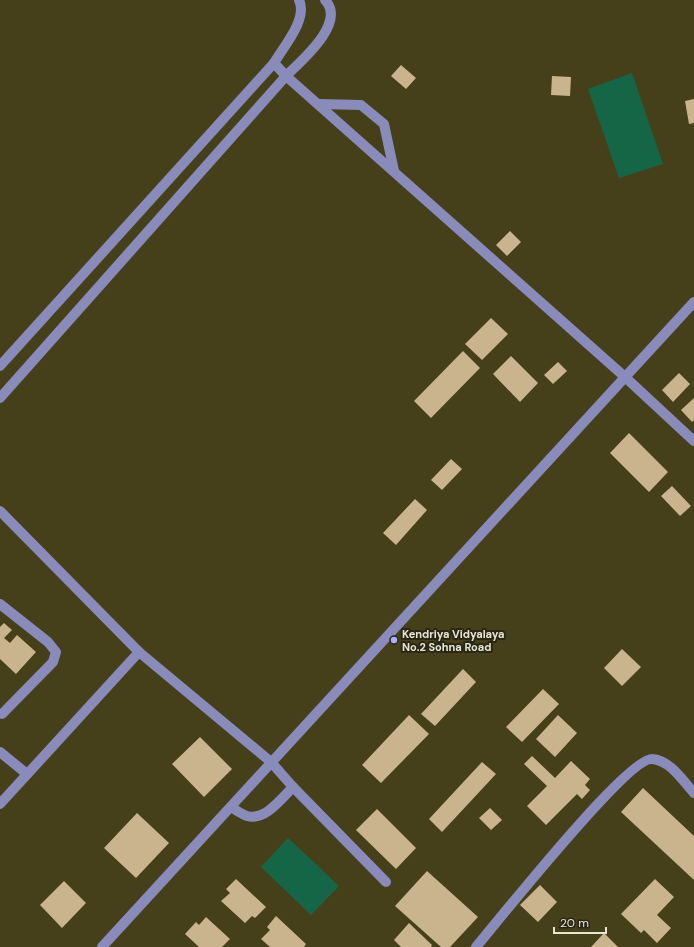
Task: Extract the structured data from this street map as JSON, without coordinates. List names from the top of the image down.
{
  "places": ["Kendriya Vidyalaya No.2 Sohna Road"],
  "scale_bar": "20 m"
}
